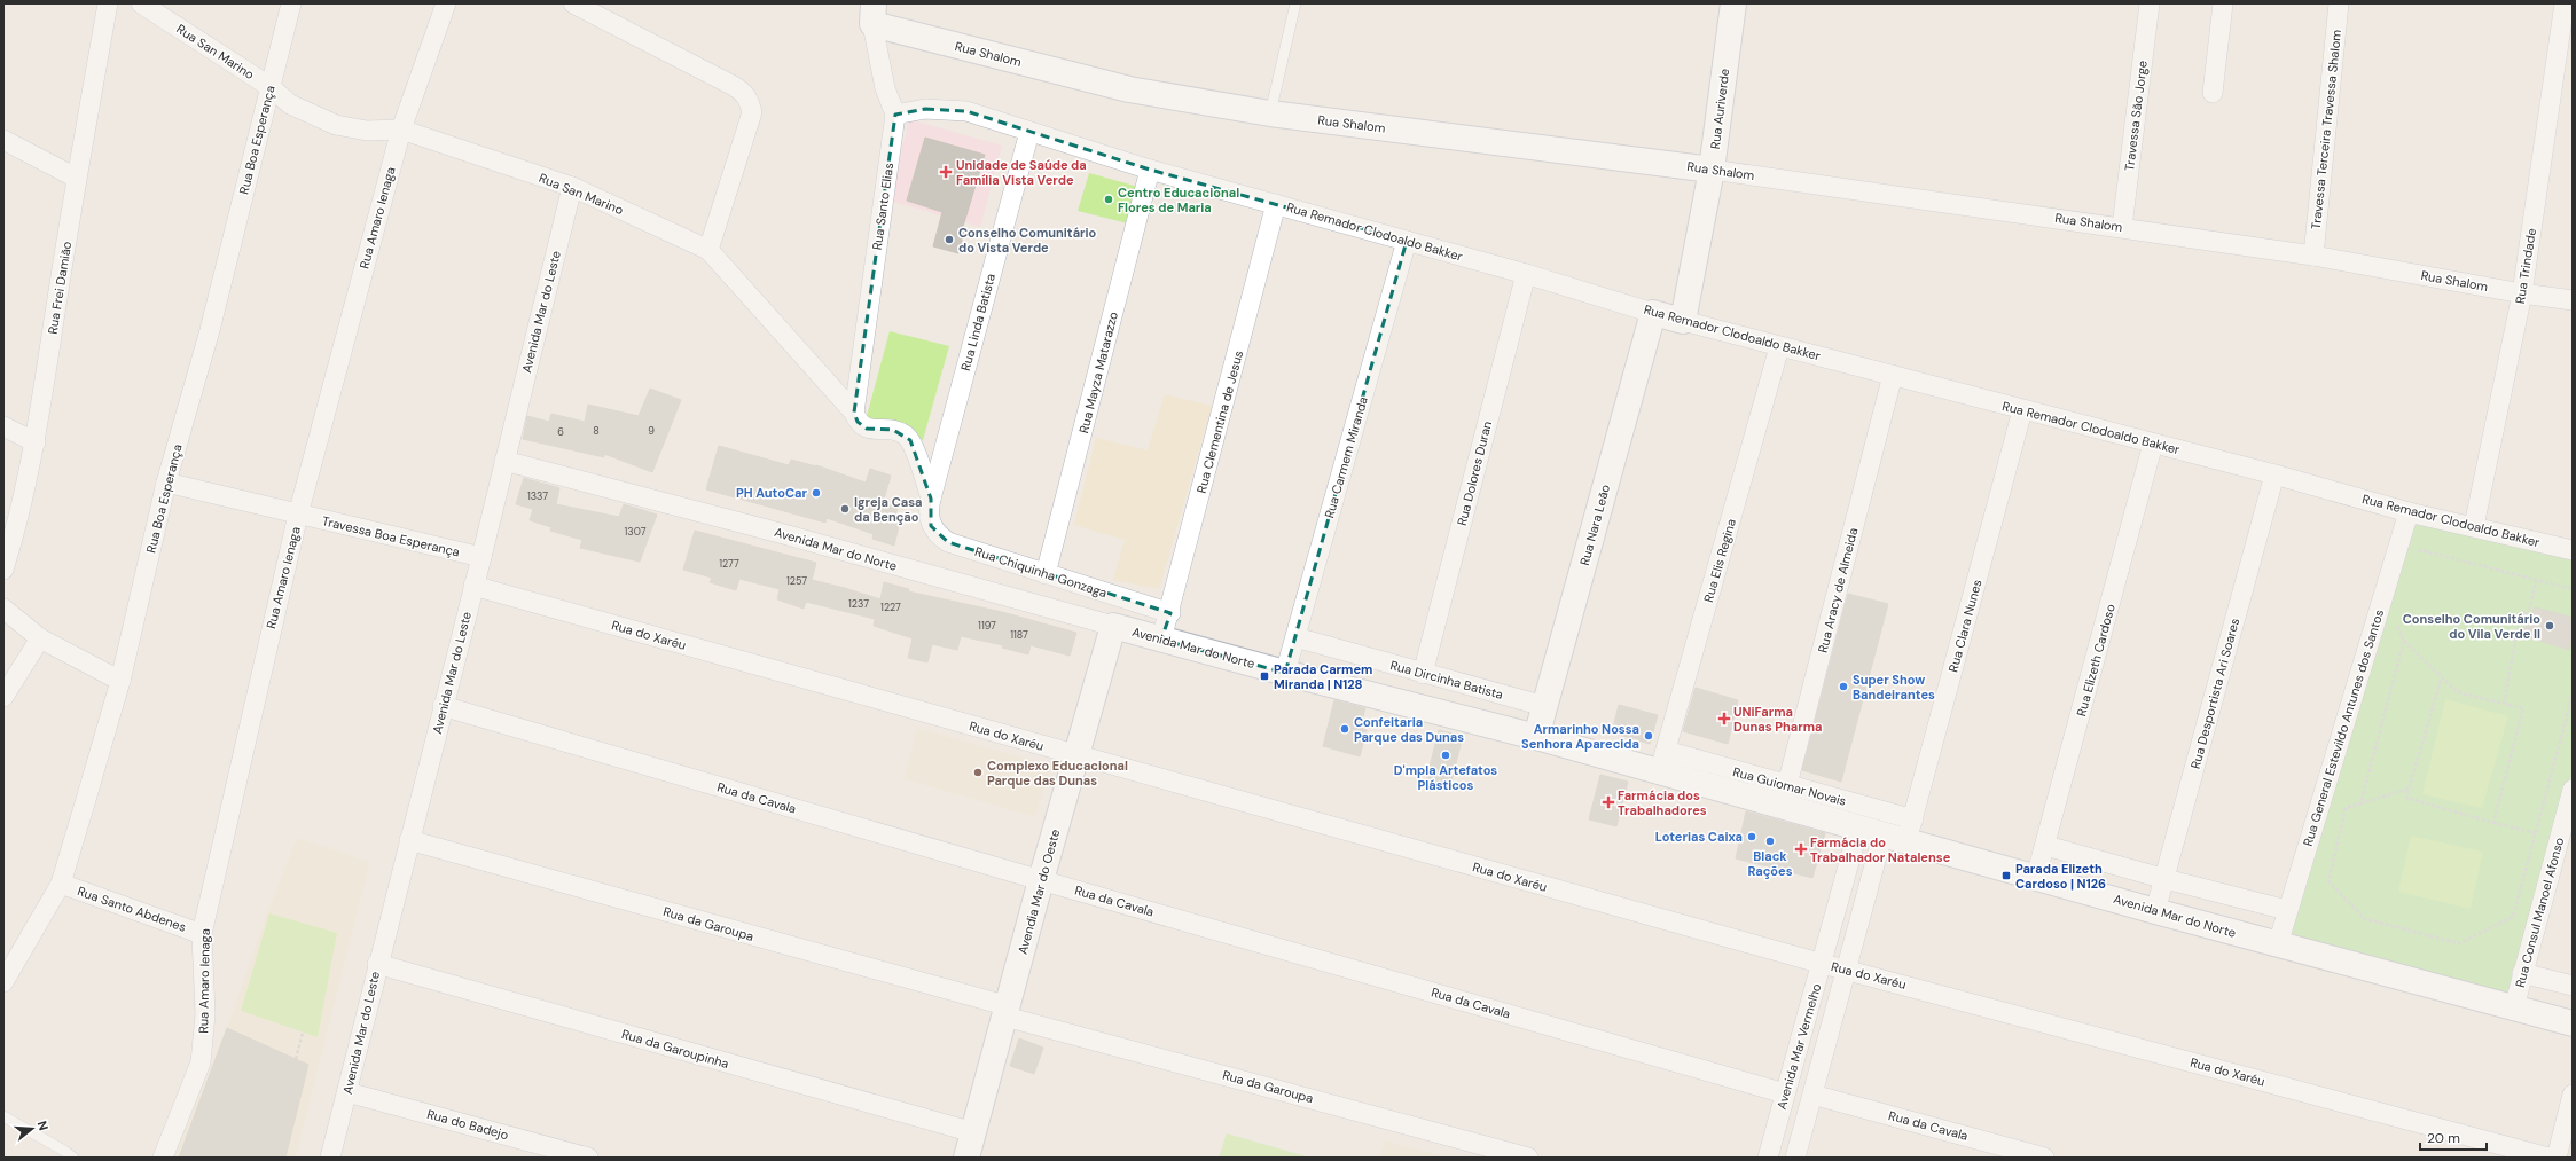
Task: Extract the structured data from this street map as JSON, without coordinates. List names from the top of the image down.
{
  "streets": {
    "street": [
      "Rua San Marino",
      "Rua Shalom",
      "Rua Auriverde",
      "Travessa São Jorge",
      "Travessa Terceira Travessa Shalom",
      "Rua Boa Esperança",
      "Rua Santo Elias",
      "Rua Amaro Ienaga",
      "Rua Remador Clodoaldo Bakker",
      "Rua Trindade",
      "Rua Frei Damião",
      "Avenida Mar do Leste",
      "Rua Linda Batista",
      "Rua Mayza Matarazzo",
      "Rua Clementina de Jesus",
      "Rua Carmem Miranda",
      "Rua Dolores Duran",
      "Rua Nara Leão",
      "Travessa Boa Esperança",
      "Avenida Mar do Norte",
      "Rua Elis Regina",
      "Rua Chiquinha Gonzaga",
      "Rua Aracy de Almeida",
      "Rua Clara Nunes",
      "Rua do Xaréu",
      "Rua Elizeth Cardoso",
      "Rua Dircinha Batista",
      "Rua Desportista Ari Soares",
      "Rua General Estevildo Antunes dos Santos",
      "Rua Guiomar Novais",
      "Rua da Cavala",
      "Avendia Mar do Oeste",
      "Rua Santo Abdenes",
      "Rua Consul Manoel Afonso",
      "Rua da Garoupa",
      "Avenida Mar Vermelho",
      "Rua da Garoupinha",
      "Rua do Badejo"
    ]
  },
  "crossings": [
    ["Rua San Marino", "Rua Boa Esperança"],
    ["Rua San Marino", "Rua Santo Elias"],
    ["Rua San Marino", "Rua Amaro Ienaga"],
    ["Rua San Marino", "Avenida Mar do Leste"],
    ["Rua San Marino", "Rua Linda Batista"],
    ["Rua San Marino", "Rua Chiquinha Gonzaga"],
    ["Rua Shalom", "Rua Auriverde"],
    ["Rua Shalom", "Travessa São Jorge"],
    ["Rua Shalom", "Travessa Terceira Travessa Shalom"],
    ["Rua Shalom", "Rua Santo Elias"],
    ["Rua Shalom", "Rua Trindade"],
    ["Rua Auriverde", "Rua Remador Clodoaldo Bakker"],
    ["Rua Boa Esperança", "Travessa Boa Esperança"],
    ["Rua Boa Esperança", "Rua Santo Abdenes"],
    ["Rua Santo Elias", "Rua Remador Clodoaldo Bakker"],
    ["Rua Amaro Ienaga", "Travessa Boa Esperança"],
    ["Rua Amaro Ienaga", "Rua Santo Abdenes"],
    ["Rua Remador Clodoaldo Bakker", "Rua Trindade"],
    ["Rua Remador Clodoaldo Bakker", "Rua Linda Batista"],
    ["Rua Remador Clodoaldo Bakker", "Rua Mayza Matarazzo"],
    ["Rua Remador Clodoaldo Bakker", "Rua Clementina de Jesus"],
    ["Rua Remador Clodoaldo Bakker", "Rua Carmem Miranda"],
    ["Rua Remador Clodoaldo Bakker", "Rua Dolores Duran"],
    ["Rua Remador Clodoaldo Bakker", "Rua Nara Leão"],
    ["Rua Remador Clodoaldo Bakker", "Rua Elis Regina"],
    ["Rua Remador Clodoaldo Bakker", "Rua Aracy de Almeida"],
    ["Rua Remador Clodoaldo Bakker", "Rua Clara Nunes"],
    ["Rua Remador Clodoaldo Bakker", "Rua Elizeth Cardoso"],
    ["Rua Remador Clodoaldo Bakker", "Rua Desportista Ari Soares"],
    ["Rua Remador Clodoaldo Bakker", "Rua General Estevildo Antunes dos Santos"],
    ["Avenida Mar do Leste", "Travessa Boa Esperança"],
    ["Avenida Mar do Leste", "Avenida Mar do Norte"],
    ["Avenida Mar do Leste", "Rua do Xaréu"],
    ["Avenida Mar do Leste", "Rua da Cavala"],
    ["Avenida Mar do Leste", "Rua da Garoupa"],
    ["Avenida Mar do Leste", "Rua da Garoupinha"],
    ["Avenida Mar do Leste", "Rua do Badejo"],
    ["Rua Linda Batista", "Rua Chiquinha Gonzaga"],
    ["Rua Mayza Matarazzo", "Rua Chiquinha Gonzaga"],
    ["Rua Clementina de Jesus", "Avenida Mar do Norte"],
    ["Rua Clementina de Jesus", "Rua Chiquinha Gonzaga"],
    ["Rua Carmem Miranda", "Avenida Mar do Norte"],
    ["Rua Carmem Miranda", "Rua Dircinha Batista"],
    ["Rua Dolores Duran", "Rua Dircinha Batista"],
    ["Rua Nara Leão", "Avenida Mar do Norte"],
    ["Rua Nara Leão", "Rua Dircinha Batista"],
    ["Avenida Mar do Norte", "Rua Elis Regina"],
    ["Avenida Mar do Norte", "Rua Aracy de Almeida"],
    ["Avenida Mar do Norte", "Rua Clara Nunes"],
    ["Avenida Mar do Norte", "Rua Elizeth Cardoso"],
    ["Avenida Mar do Norte", "Rua Desportista Ari Soares"],
    ["Avenida Mar do Norte", "Rua General Estevildo Antunes dos Santos"],
    ["Avenida Mar do Norte", "Rua Guiomar Novais"],
    ["Avenida Mar do Norte", "Avendia Mar do Oeste"],
    ["Avenida Mar do Norte", "Rua Consul Manoel Afonso"],
    ["Avenida Mar do Norte", "Avenida Mar Vermelho"],
    ["Rua Aracy de Almeida", "Rua Guiomar Novais"],
    ["Rua Clara Nunes", "Rua Guiomar Novais"],
    ["Rua do Xaréu", "Avendia Mar do Oeste"],
    ["Rua do Xaréu", "Avenida Mar Vermelho"],
    ["Rua da Cavala", "Avendia Mar do Oeste"],
    ["Rua da Cavala", "Avenida Mar Vermelho"],
    ["Avendia Mar do Oeste", "Rua da Garoupa"],
    ["Avendia Mar do Oeste", "Rua da Garoupinha"]
  ],
  "places": {
    "health": [
      "Unidade de Saúde da Família Vista Verde",
      "UNiFarma Dunas Pharma",
      "Farmácia dos Trabalhadores",
      "Farmácia do Trabalhador Natalense"
    ],
    "other": [
      "Centro Educacional Flores de Maria",
      "Conselho Comunitário do Vista Verde",
      "PH AutoCar",
      "Igreja Casa da Benção",
      "Conselho Comunitário do Vila Verde II",
      "Super Show Bandeirantes",
      "Confeitaria Parque das Dunas",
      "Armarinho Nossa Senhora Aparecida",
      "D'mpla Artefatos Plásticos",
      "Complexo Educacional Parque das Dunas",
      "Loterias Caixa",
      "Black Rações"
    ],
    "transit": ["Parada Carmem Miranda | N128", "Parada Elizeth Cardoso | N126"]
  },
  "house_numbers": [
    "8",
    "9",
    "6",
    "1337",
    "1307",
    "1277",
    "1257",
    "1237",
    "1227",
    "1197",
    "1187"
  ],
  "scale_bar": "20 m",
  "north": "right"
}
